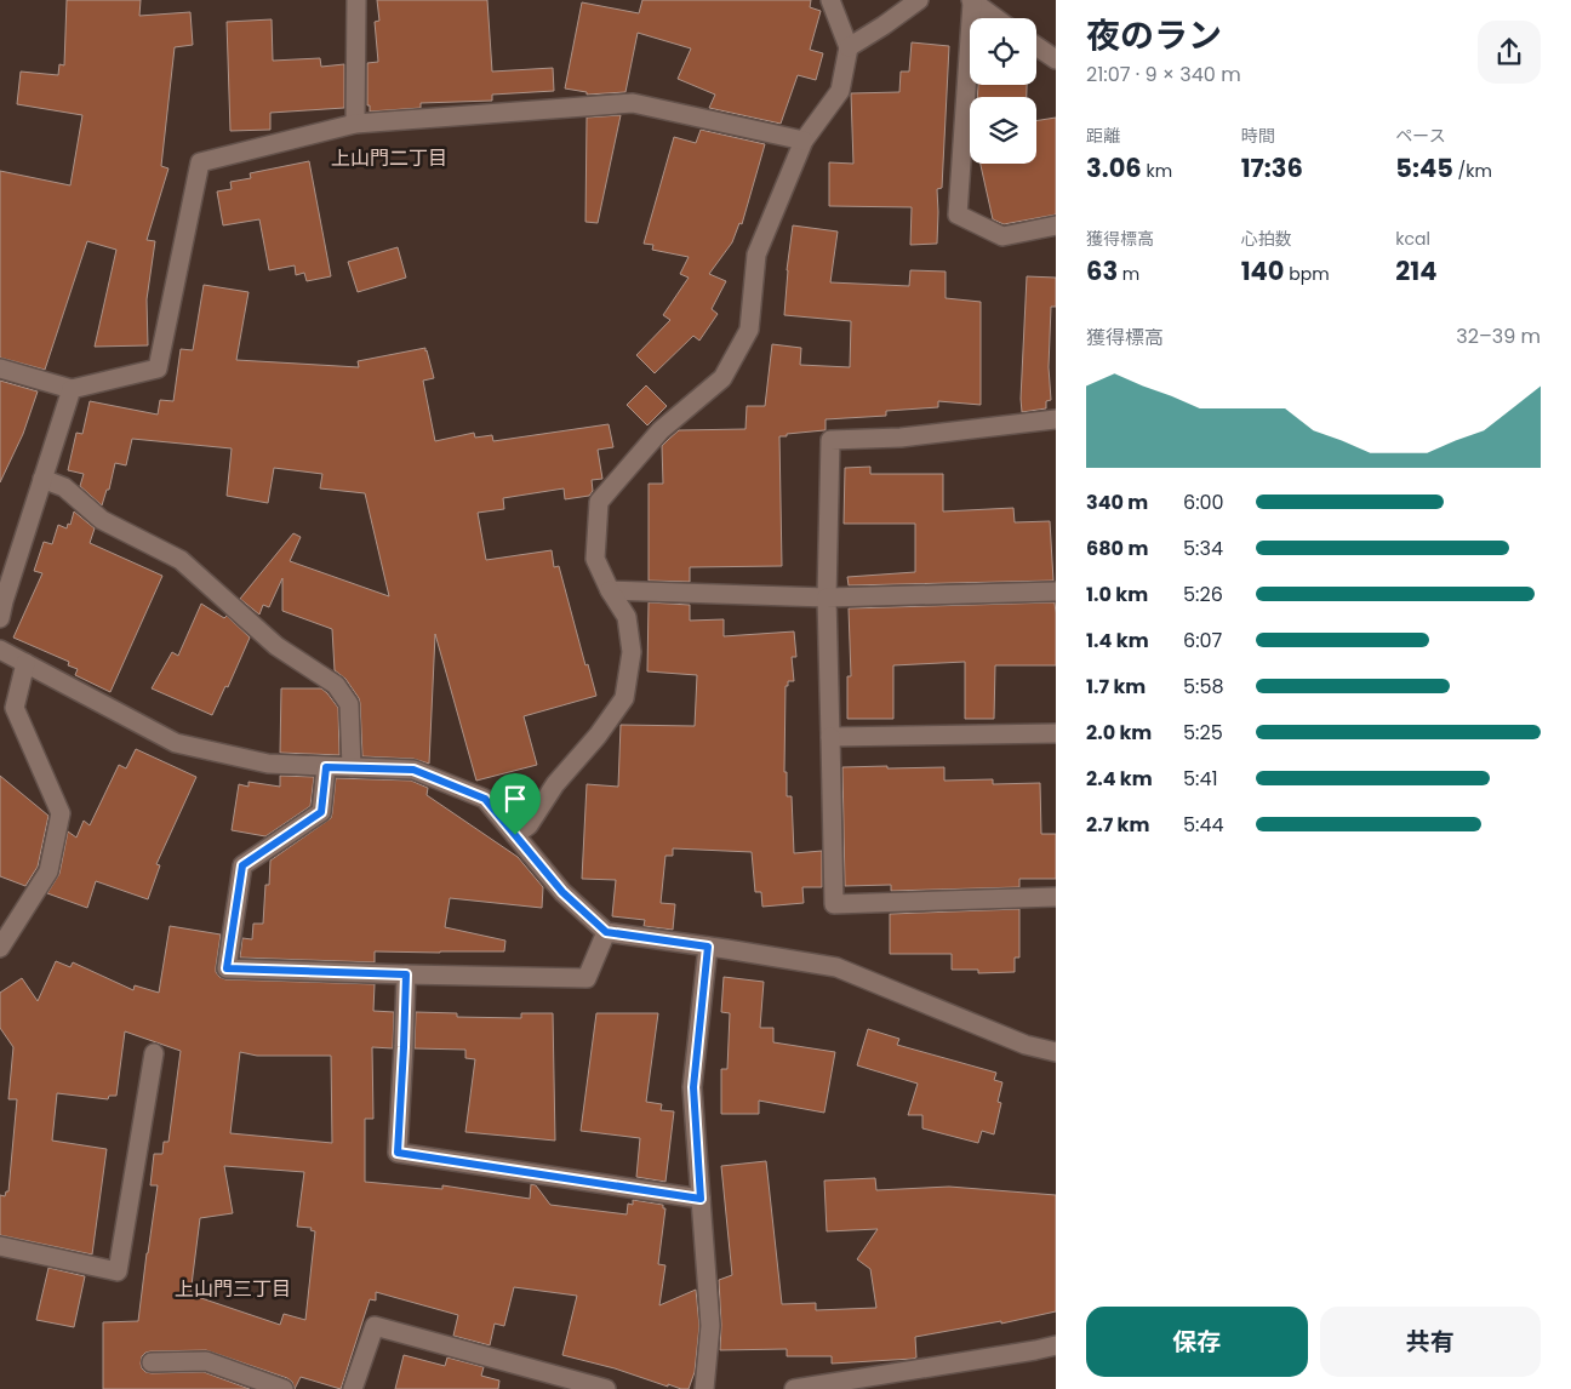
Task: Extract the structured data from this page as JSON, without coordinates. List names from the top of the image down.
{
  "districts": ["上山門二丁目", "上山門三丁目"],
  "page": {
    "heading": ["夜のラン", "21:07 · 9 × 340 m"],
    "stats": [
      ["距離", "3.06 km"],
      ["時間", "17:36"],
      ["ペース", "5:45 /km"],
      ["獲得標高", "63 m"],
      ["心拍数", "140 bpm"],
      ["kcal", "214"]
    ],
    "chart": ["獲得標高", "32–39 m"],
    "list": [
      {
        "name": "340 m",
        "note": "6:00"
      },
      {
        "name": "680 m",
        "note": "5:34"
      },
      {
        "name": "1.0 km",
        "note": "5:26"
      },
      {
        "name": "1.4 km",
        "note": "6:07"
      },
      {
        "name": "1.7 km",
        "note": "5:58"
      },
      {
        "name": "2.0 km",
        "note": "5:25"
      },
      {
        "name": "2.4 km",
        "note": "5:41"
      },
      {
        "name": "2.7 km",
        "note": "5:44"
      }
    ],
    "buttons": ["保存", "共有"]
  }
}
